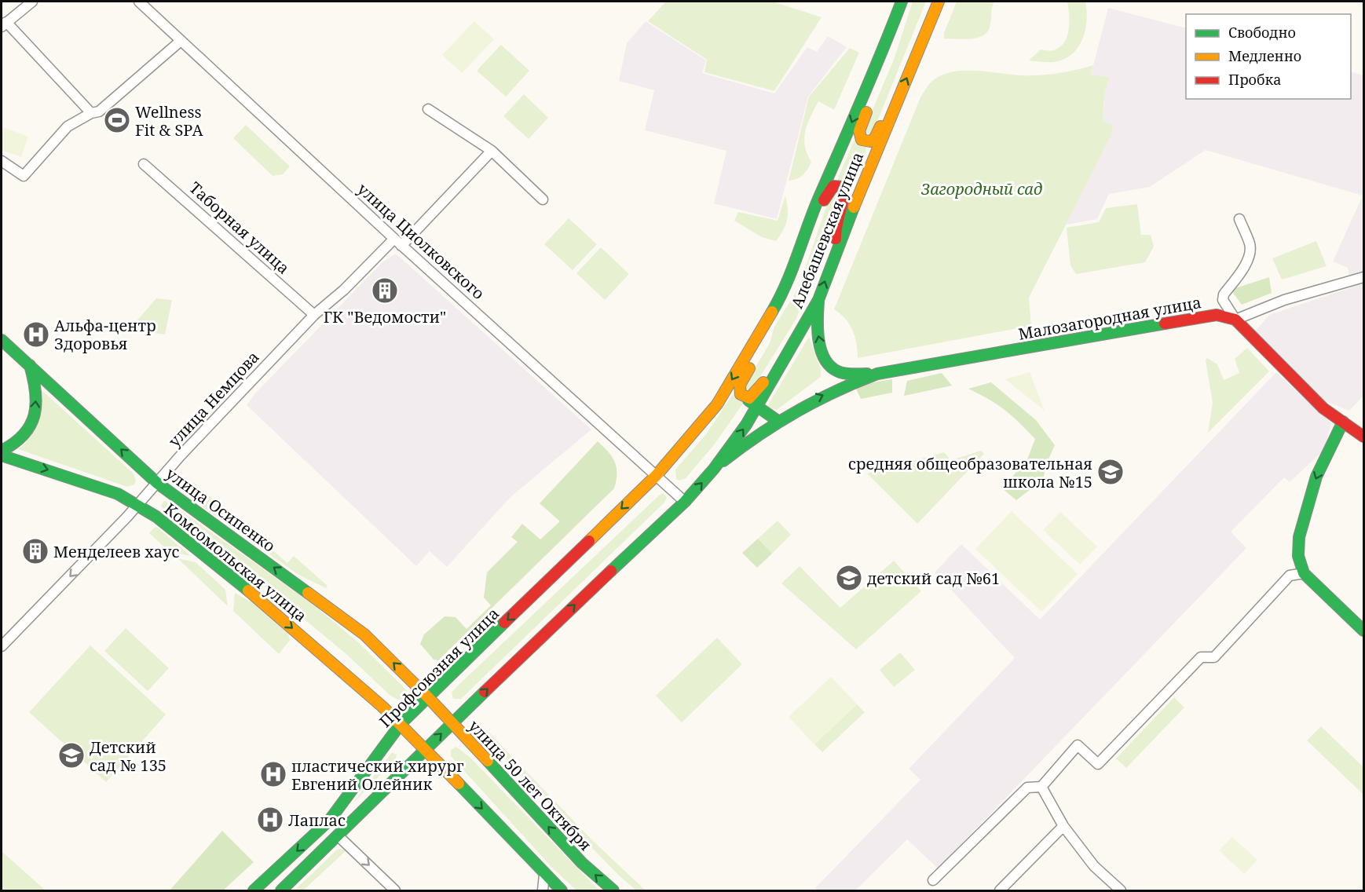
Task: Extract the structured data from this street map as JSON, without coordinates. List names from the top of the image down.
{
  "streets": {
    "main road": [
      "Алебашевская улица",
      "Малозагородная улица",
      "улица Осипенко",
      "Комсомольская улица",
      "Профсоюзная улица",
      "улица 50 лет Октября"
    ],
    "street": ["Таборная улица", "улица Циолковского", "улица Немцова"]
  },
  "crossings": [
    ["Таборная улица", "улица Немцова"],
    ["Алебашевская улица", "улица Циолковского"],
    ["Алебашевская улица", "Малозагородная улица"],
    ["Алебашевская улица", "Профсоюзная улица"],
    ["улица Циолковского", "улица Немцова"],
    ["улица Циолковского", "Профсоюзная улица"],
    ["улица Немцова", "улица Осипенко"],
    ["улица Немцова", "Комсомольская улица"],
    ["улица Осипенко", "Профсоюзная улица"],
    ["улица Осипенко", "улица 50 лет Октября"],
    ["Комсомольская улица", "Профсоюзная улица"],
    ["Профсоюзная улица", "улица 50 лет Октября"]
  ],
  "one_way": ["улица Осипенко", "Комсомольская улица"],
  "parks": ["Загородный сад"],
  "places": {
    "sports": ["Wellness Fit & SPA"],
    "building": ["ГК \"Ведомости\"", "Менделеев хаус"],
    "hospital": ["Альфа-центр Здоровья", "пластический хирург Евгений Олейник", "Лаплас"],
    "school or university": ["средняя общеобразовательная школа №15", "детский сад №61", "Детский сад № 135"]
  },
  "legend": ["Свободно", "Медленно", "Пробка"]
}
